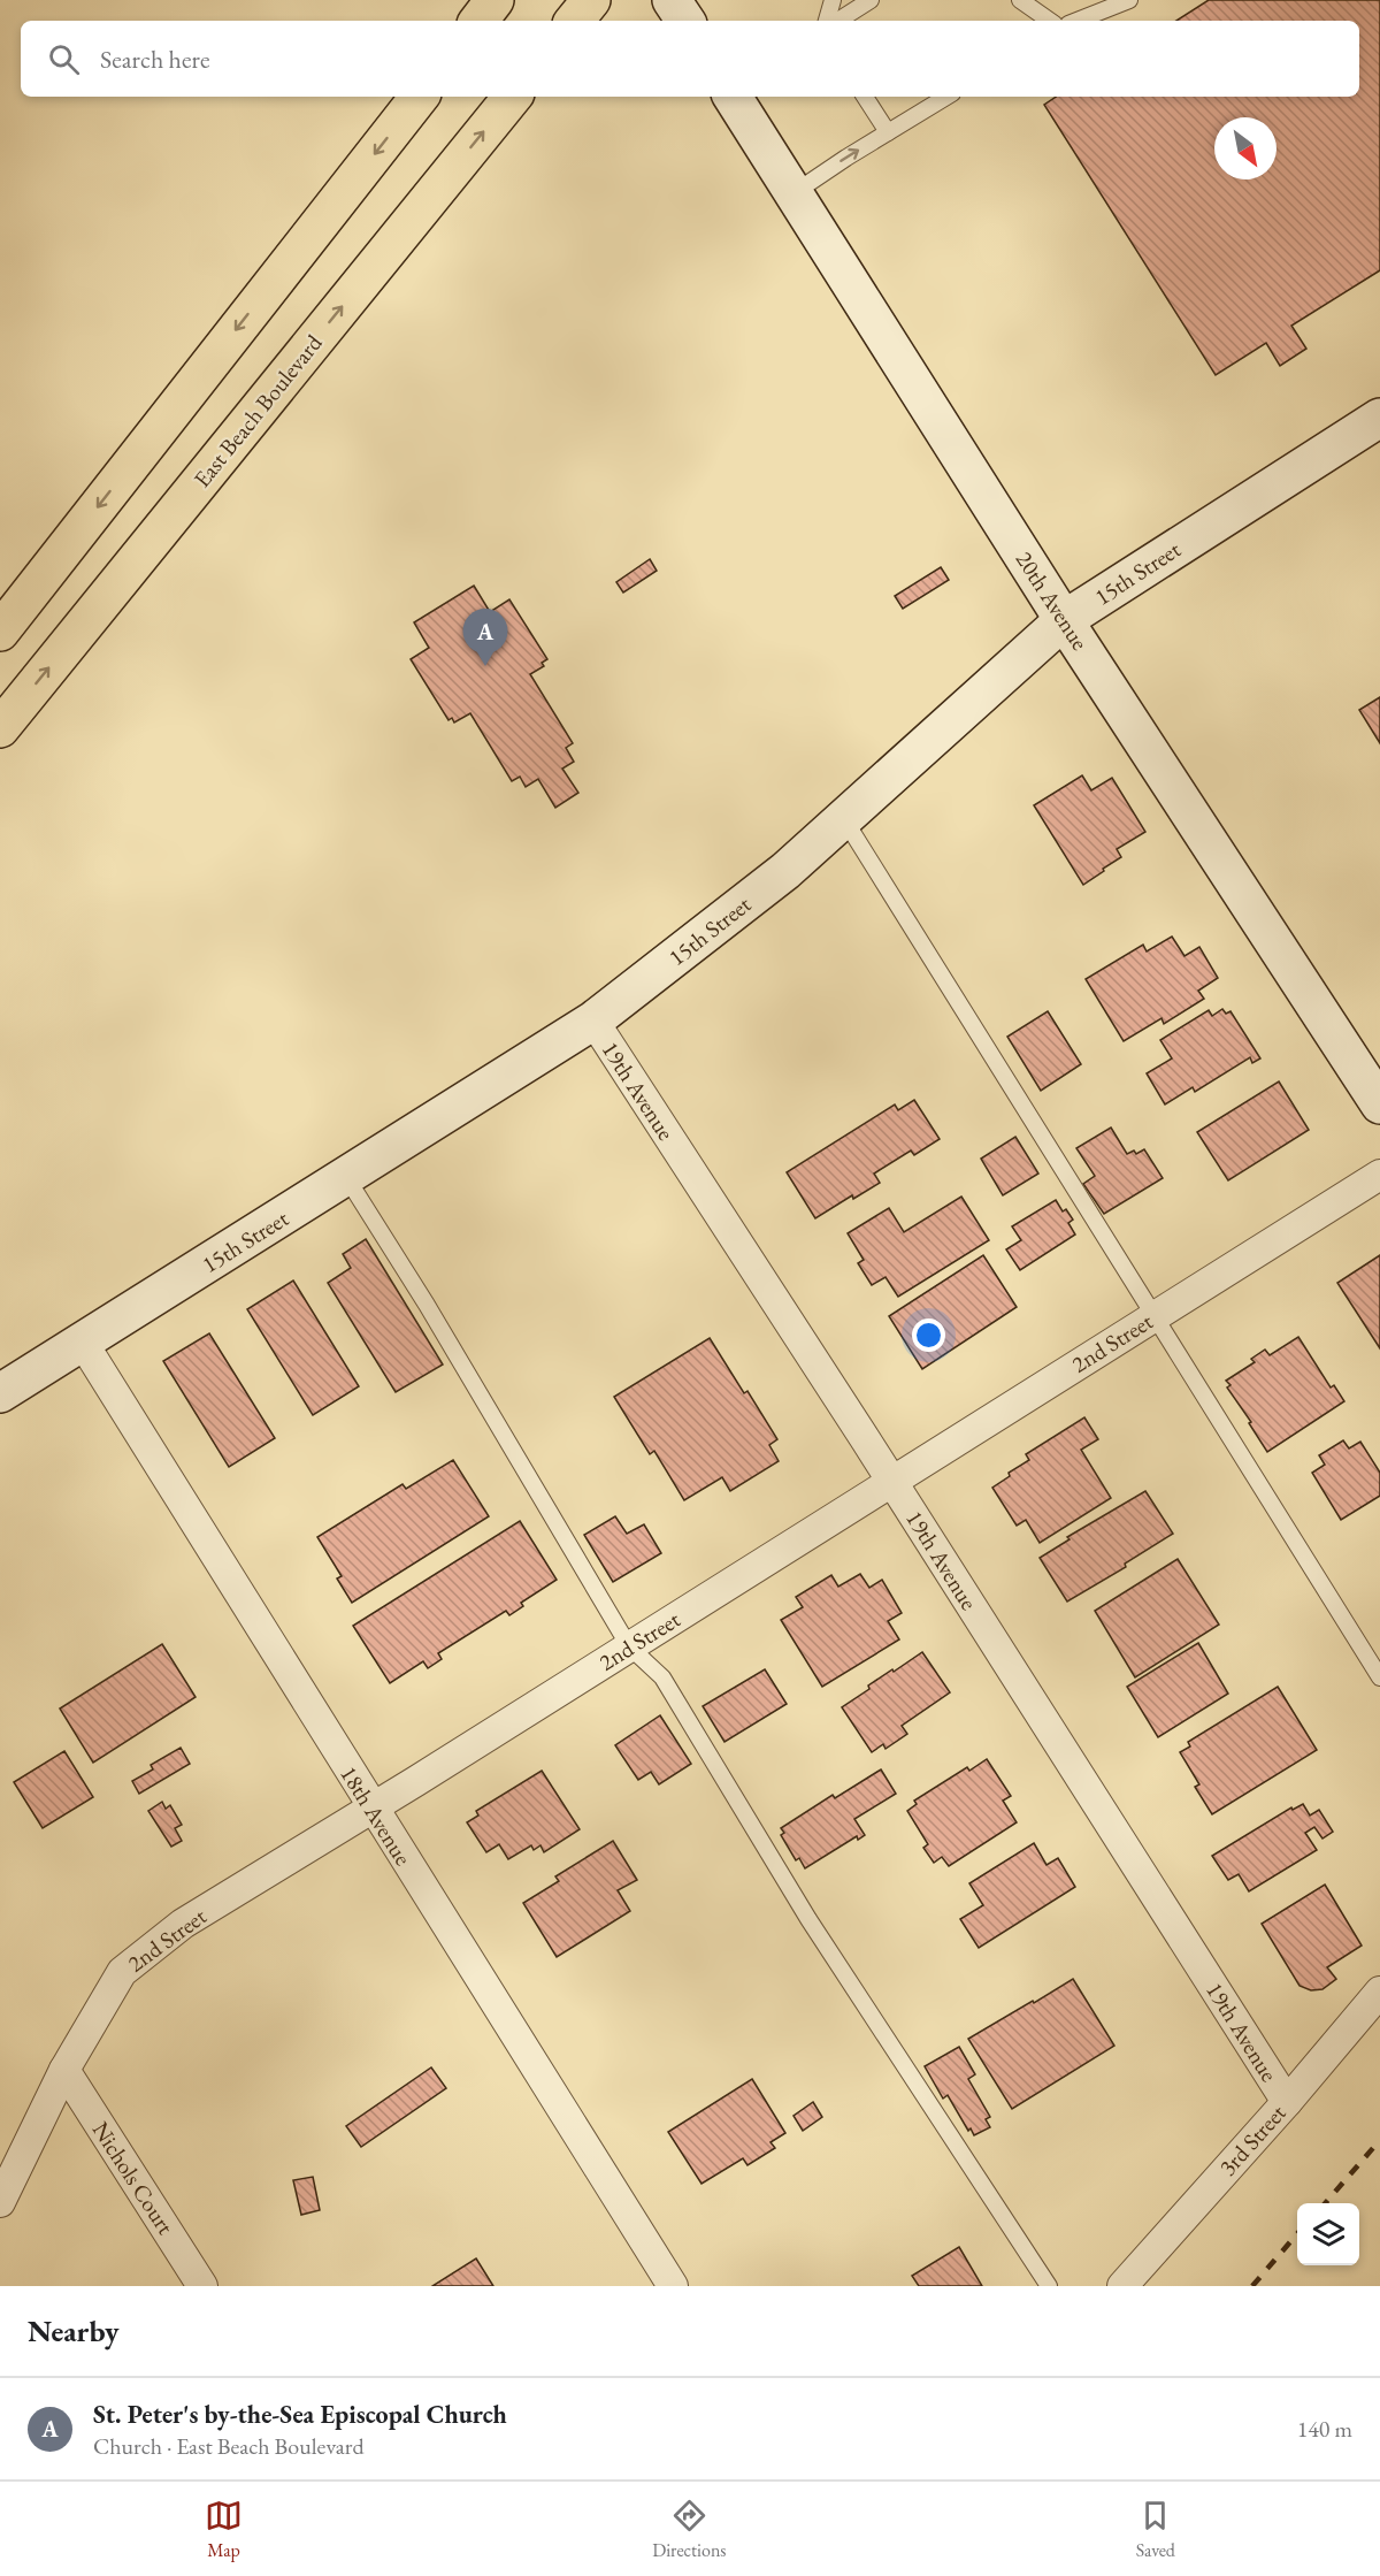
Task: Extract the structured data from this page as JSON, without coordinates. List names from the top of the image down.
{
  "streets": {
    "main road": ["East Beach Boulevard"],
    "street": [
      "15th Street",
      "20th Avenue",
      "19th Avenue",
      "2nd Street",
      "18th Avenue",
      "3rd Street",
      "Nichols Court"
    ]
  },
  "crossings": [
    ["15th Street", "20th Avenue"],
    ["15th Street", "19th Avenue"],
    ["15th Street", "18th Avenue"],
    ["19th Avenue", "2nd Street"],
    ["19th Avenue", "3rd Street"],
    ["2nd Street", "18th Avenue"],
    ["2nd Street", "Nichols Court"]
  ],
  "north": "bottom right",
  "page": {
    "search": "Search here",
    "pins": "A",
    "heading": "Nearby",
    "list": [
      {
        "mark": "A",
        "name": "St. Peter's by-the-Sea Episcopal Church",
        "note": "Church · East Beach Boulevard",
        "value": "140 m"
      }
    ],
    "nav": ["Map", "Directions", "Saved"]
  }
}
